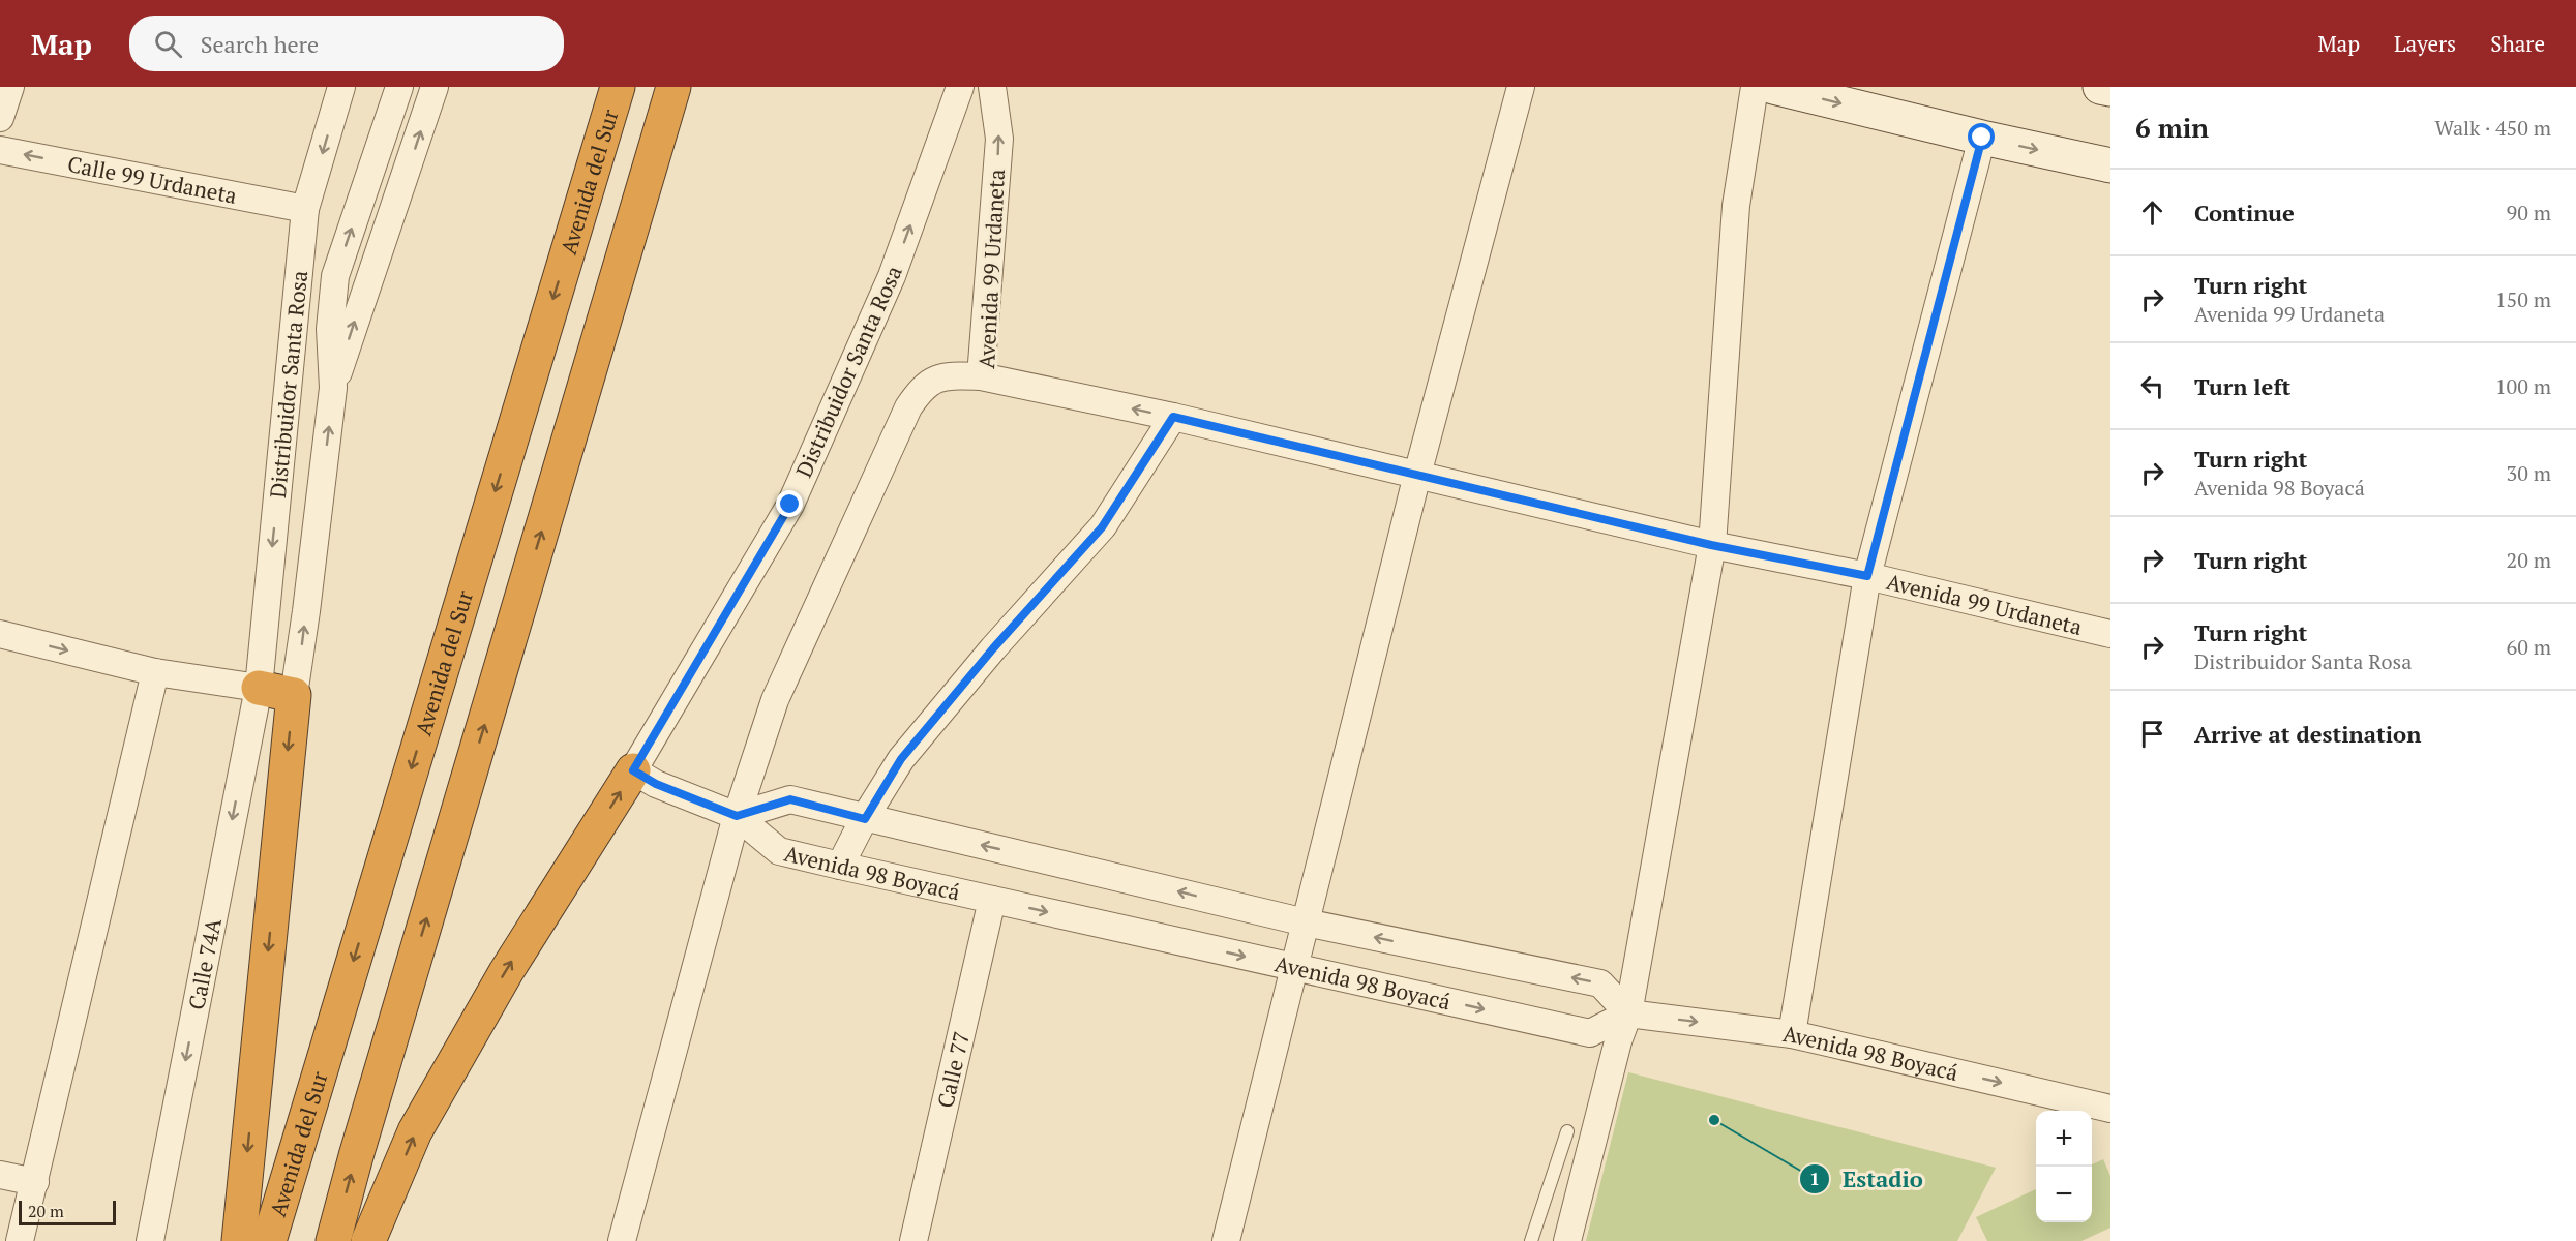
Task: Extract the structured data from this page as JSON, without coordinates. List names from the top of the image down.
{
  "streets": {
    "highway": ["Avenida del Sur"],
    "street": [
      "Calle 99 Urdaneta",
      "Avenida 99 Urdaneta",
      "Distribuidor Santa Rosa",
      "Avenida 98 Boyacá",
      "Calle 74A",
      "Calle 77"
    ]
  },
  "crossings": [
    ["Calle 99 Urdaneta", "Distribuidor Santa Rosa"],
    ["Distribuidor Santa Rosa", "Calle 74A"],
    ["Avenida 98 Boyacá", "Calle 77"]
  ],
  "one_way": ["Calle 99 Urdaneta"],
  "places": ["Estadio"],
  "scale_bar": "20 m",
  "page": {
    "header": "Map",
    "search": "Search here",
    "nav": ["Map", "Layers", "Share"],
    "heading": ["6 min", "Walk · 450 m"],
    "list": [
      ["Continue", "90 m"],
      ["Turn right", "Avenida 99 Urdaneta", "150 m"],
      ["Turn left", "100 m"],
      ["Turn right", "Avenida 98 Boyacá", "30 m"],
      ["Turn right", "20 m"],
      ["Turn right", "Distribuidor Santa Rosa", "60 m"],
      "Arrive at destination"
    ],
    "map_buttons": ["+", "−"],
    "scale": "20 m"
  }
}
